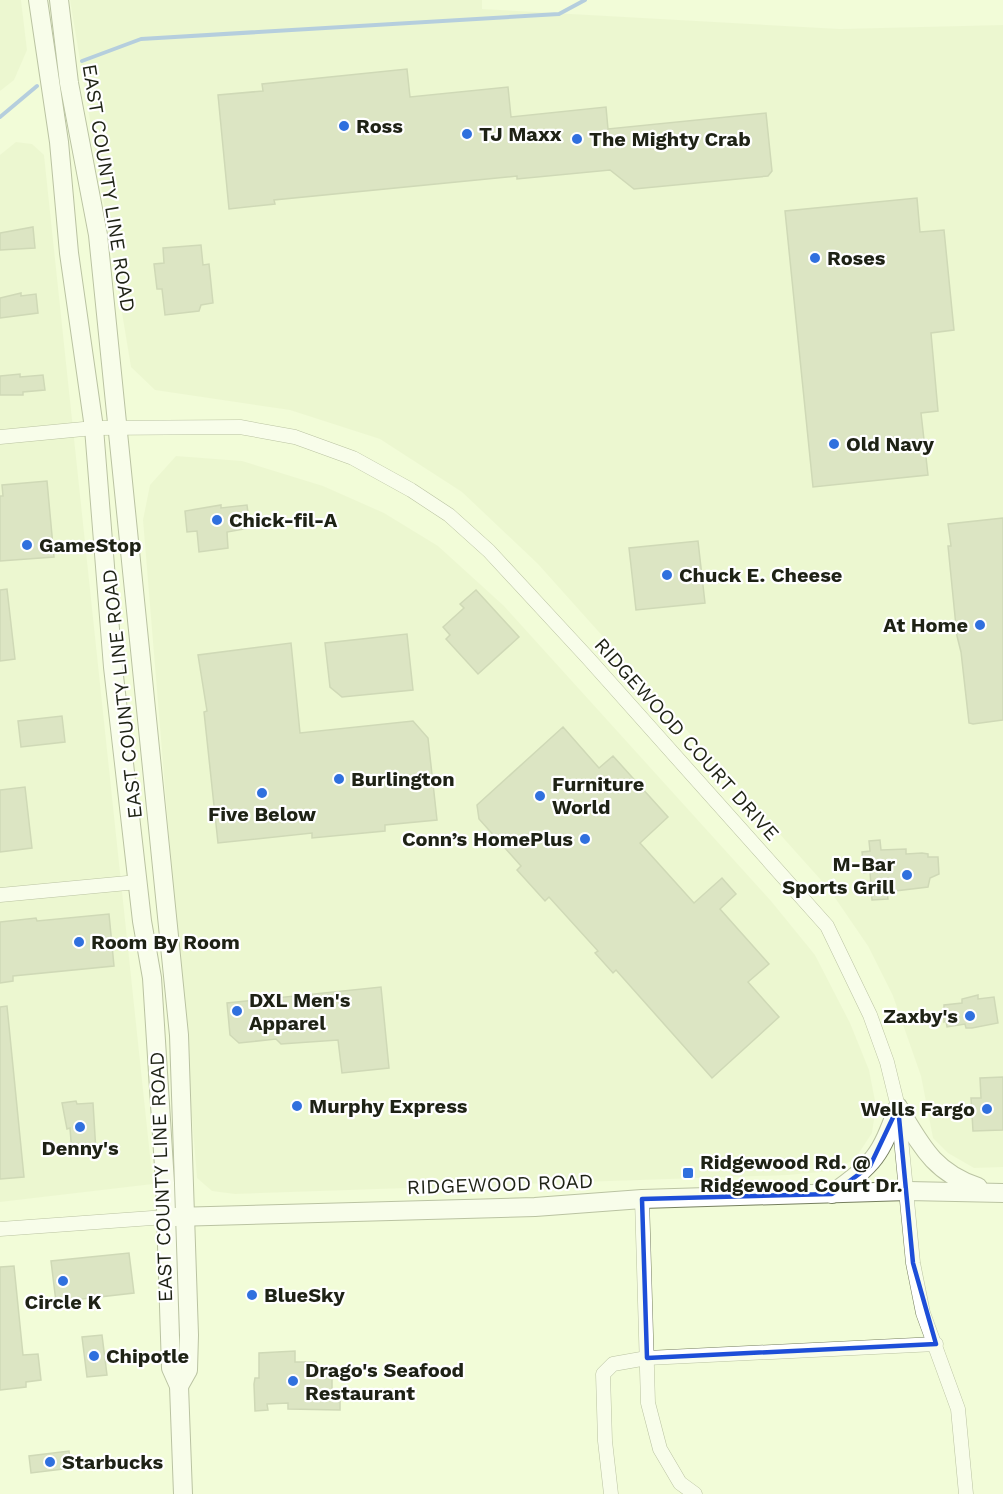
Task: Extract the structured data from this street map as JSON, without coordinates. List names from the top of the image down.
{
  "streets": {
    "main road": ["EAST COUNTY LINE ROAD", "RIDGEWOOD ROAD"],
    "street": ["RIDGEWOOD COURT DRIVE"]
  },
  "crossings": [
    ["EAST COUNTY LINE ROAD", "RIDGEWOOD COURT DRIVE"],
    ["EAST COUNTY LINE ROAD", "RIDGEWOOD ROAD"],
    ["RIDGEWOOD COURT DRIVE", "RIDGEWOOD ROAD"]
  ],
  "places": {
    "other": [
      "Ross",
      "TJ Maxx",
      "The Mighty Crab",
      "Roses",
      "Old Navy",
      "Chick-fil-A",
      "GameStop",
      "Chuck E. Cheese",
      "At Home",
      "Burlington",
      "Five Below",
      "Furniture World",
      "Conn’s HomePlus",
      "M-Bar Sports Grill",
      "Room By Room",
      "DXL Men's Apparel",
      "Zaxby's",
      "Murphy Express",
      "Wells Fargo",
      "Denny's",
      "Circle K",
      "BlueSky",
      "Chipotle",
      "Drago's Seafood Restaurant",
      "Starbucks"
    ],
    "transit": ["Ridgewood Rd. @ Ridgewood Court Dr."]
  }
}
